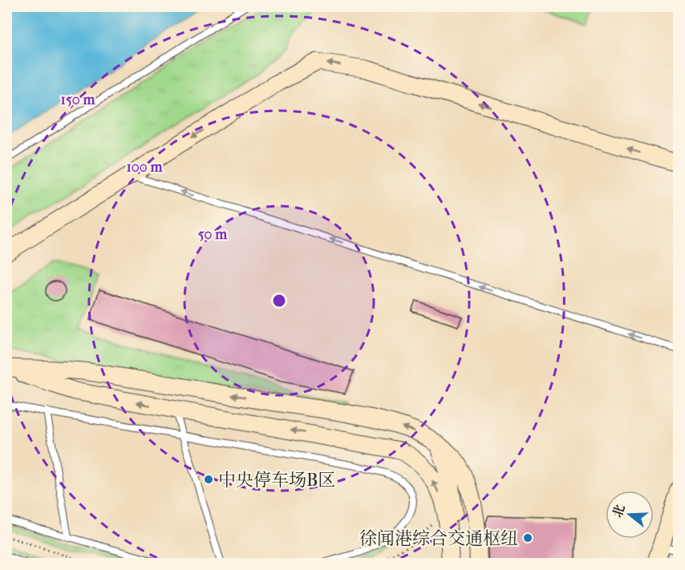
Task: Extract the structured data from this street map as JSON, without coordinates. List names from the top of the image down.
{
  "places": ["中央停车场B区", "徐闻港综合交通枢纽"],
  "north": "left",
  "rings": ["150 m", "100 m", "50 m"]
}
